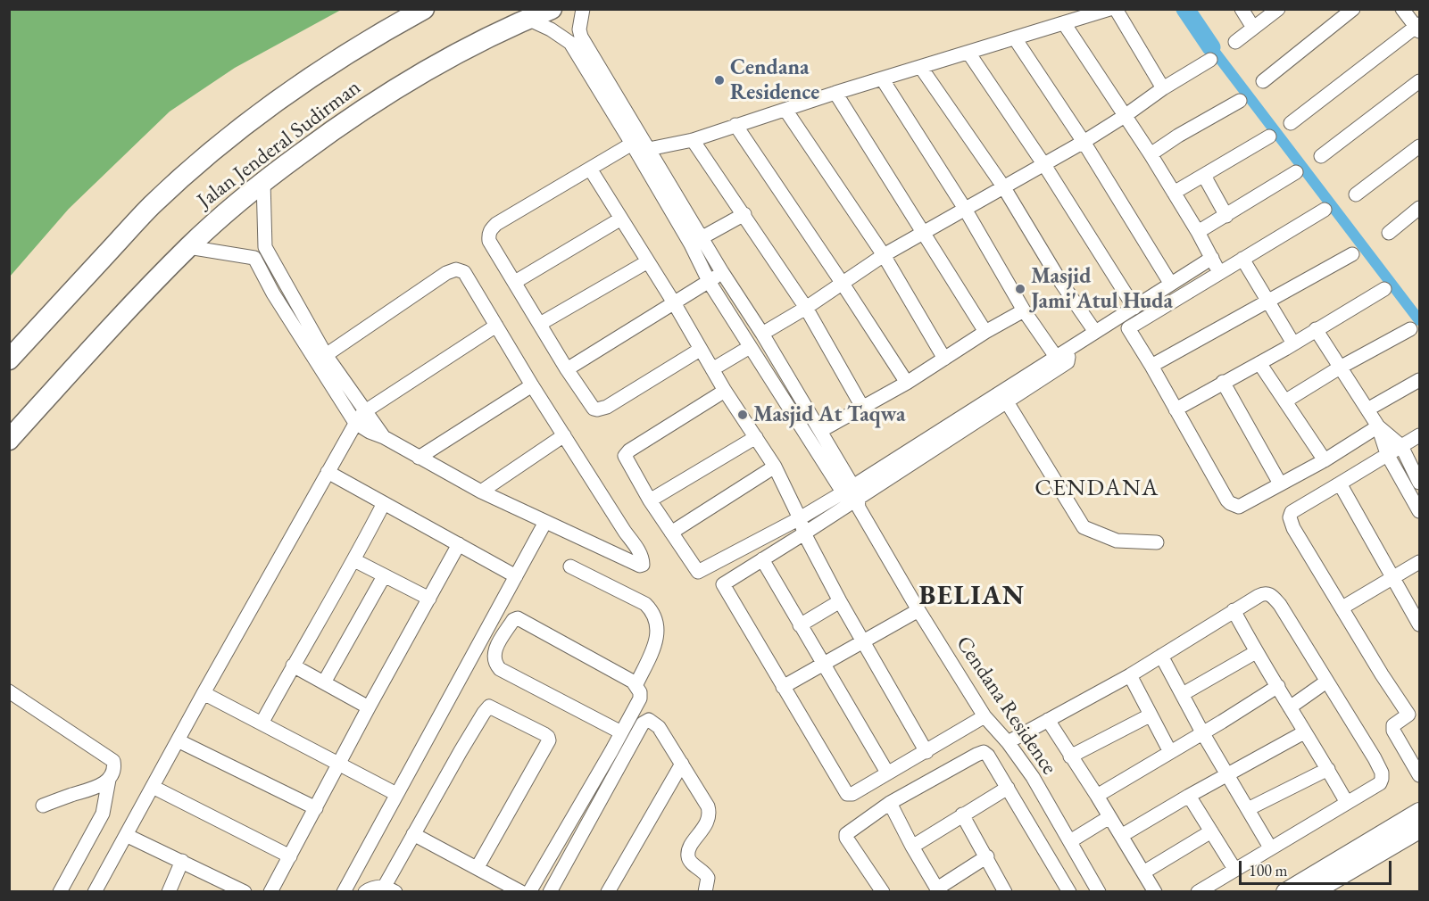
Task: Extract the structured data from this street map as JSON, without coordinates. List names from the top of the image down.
{
  "streets": {
    "highway": ["Jalan Jenderal Sudirman"],
    "street": ["Cendana Residence"]
  },
  "districts": ["CENDANA", "BELIAN"],
  "places": ["Cendana Residence", "Masjid Jami'Atul Huda", "Masjid At Taqwa"],
  "scale_bar": "100 m"
}
